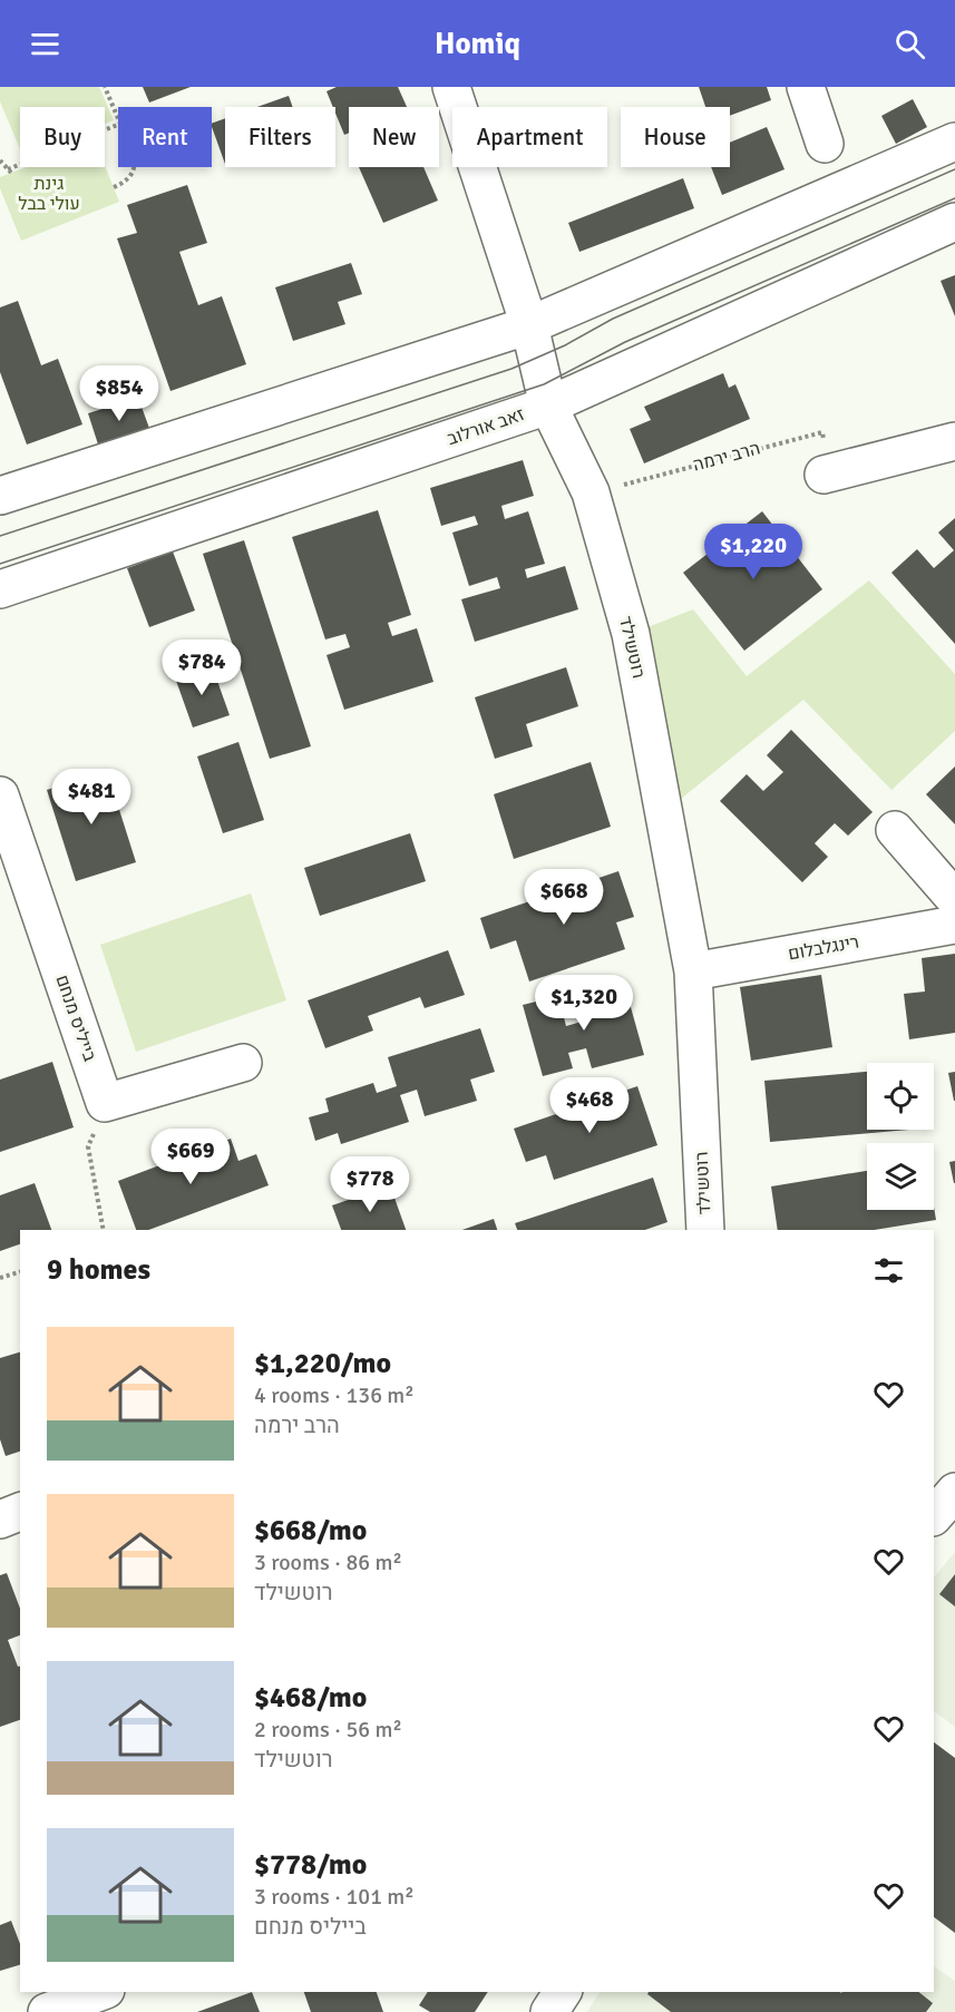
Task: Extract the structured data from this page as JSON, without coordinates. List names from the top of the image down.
{
  "streets": {
    "street": [
      "זאב אורלוב",
      "רוטשילד",
      "רינגלבלום",
      "בייליס מנחם"
    ],
    "path": ["הרב ירמה"]
  },
  "crossings": [
    ["זאב אורלוב", "רוטשילד"],
    ["הרב ירמה", "רוטשילד"],
    ["רוטשילד", "רינגלבלום"]
  ],
  "parks": ["גינת עולי בבל"],
  "page": {
    "header": "Homiq",
    "chip": [
      "Buy",
      "Rent",
      "Filters",
      "New",
      "Apartment",
      "House"
    ],
    "price": [
      "$854",
      "$1,220",
      "$784",
      "$481",
      "$668",
      "$1,320",
      "$468",
      "$669",
      "$778"
    ],
    "heading": "9 homes",
    "list": [
      {
        "name": "$1,220/mo",
        "note": "4 rooms · 136 m² · הרב ירמה"
      },
      {
        "name": "$668/mo",
        "note": "3 rooms · 86 m² · רוטשילד"
      },
      {
        "name": "$468/mo",
        "note": "2 rooms · 56 m² · רוטשילד"
      },
      {
        "name": "$778/mo",
        "note": "3 rooms · 101 m² · בייליס מנחם"
      }
    ]
  }
}
